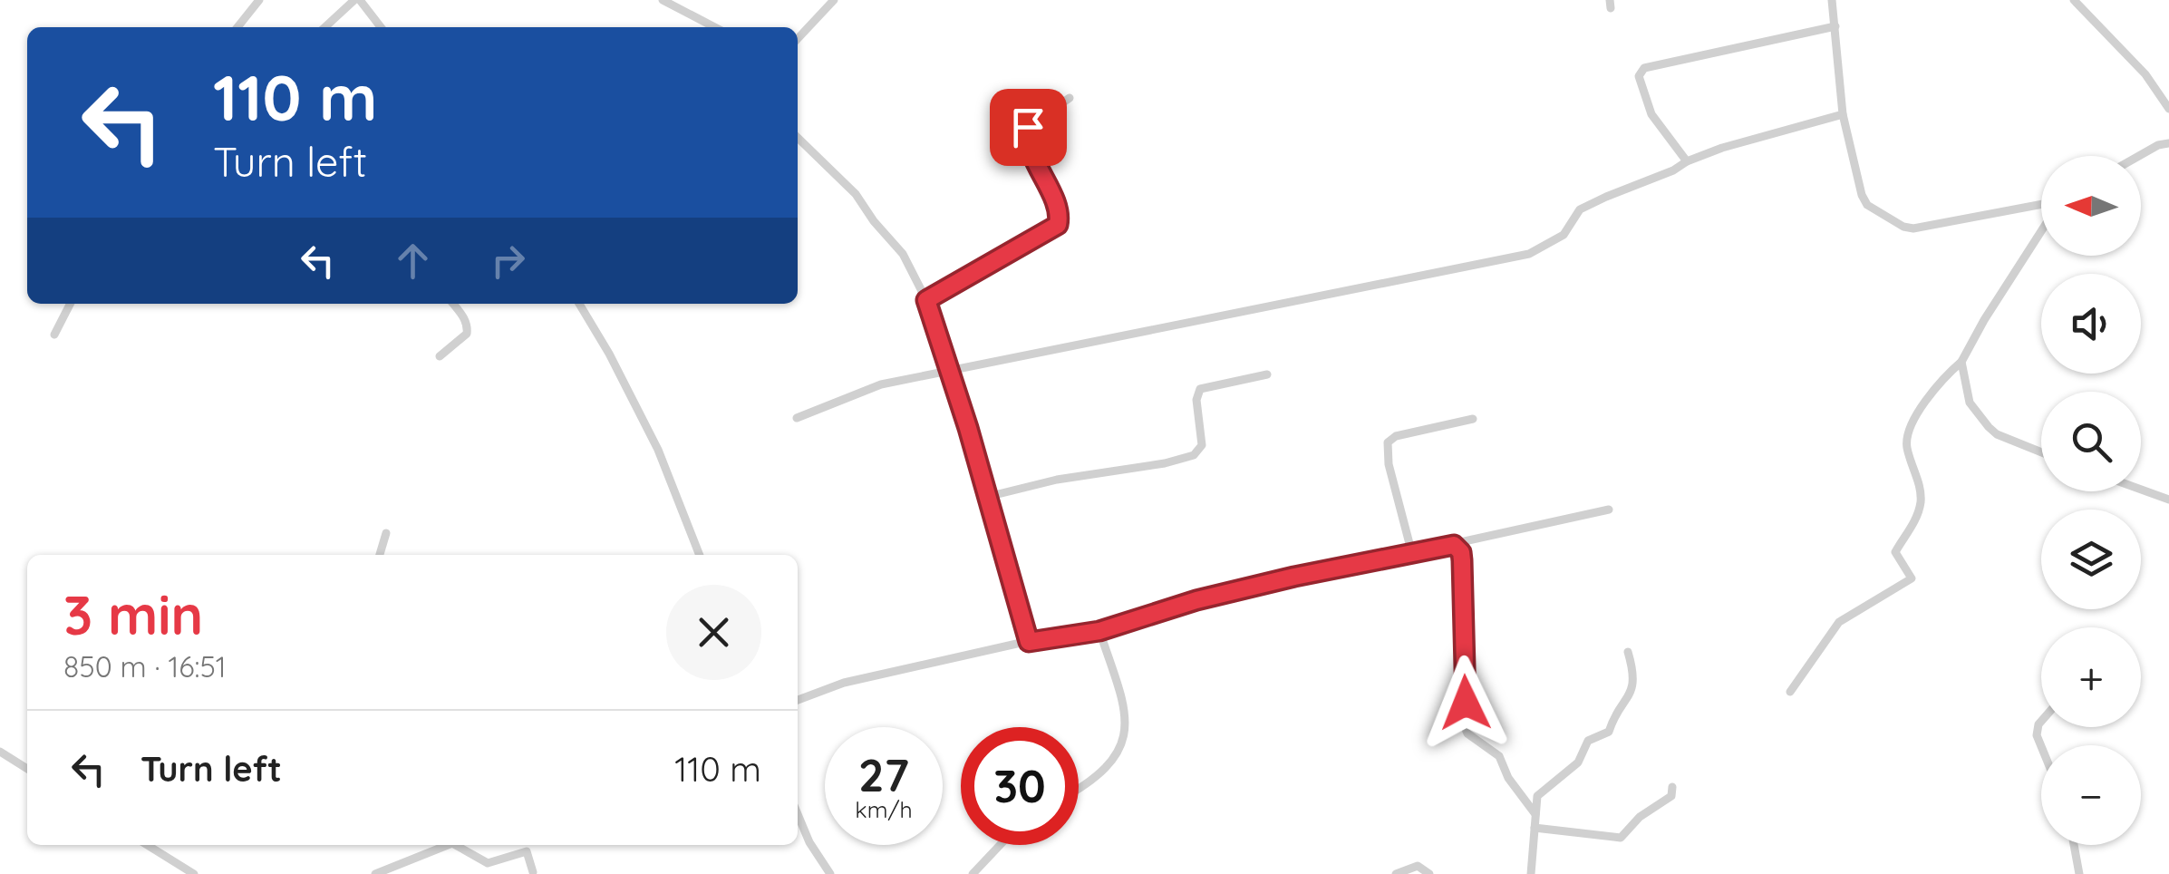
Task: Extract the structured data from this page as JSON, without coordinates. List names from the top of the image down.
{
  "north": "left",
  "page": {
    "turn": ["110 m", "Turn left"],
    "map_buttons": ["+", "−"],
    "heading": ["3 min", "850 m · 16:51"],
    "list": [
      {
        "name": "Turn left",
        "value": "110 m"
      }
    ],
    "speed": "27 km/h",
    "limit": "30"
  }
}
